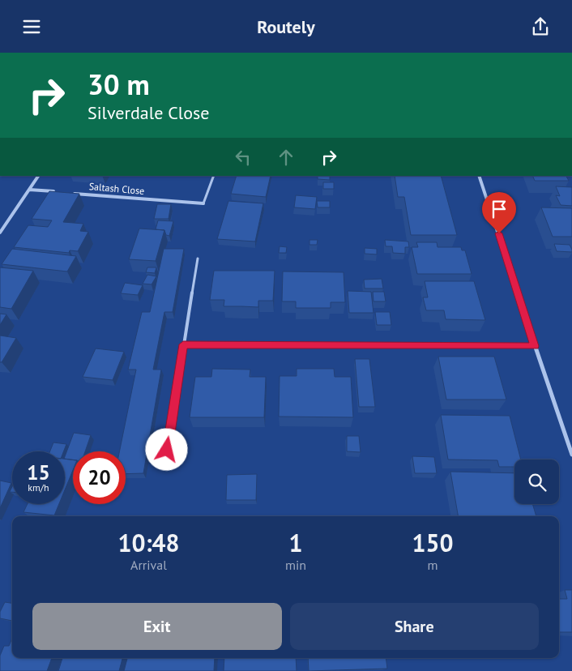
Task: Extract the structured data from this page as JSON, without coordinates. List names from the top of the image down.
{
  "streets": {
    "street": ["Saltash Close"]
  },
  "page": {
    "header": "Routely",
    "turn": ["30 m", "Silverdale Close"],
    "speed": "15 km/h",
    "limit": "20",
    "eta": [
      "10:48",
      "Arrival",
      "1",
      "min",
      "150",
      "m"
    ],
    "buttons": ["Exit", "Share"]
  }
}
